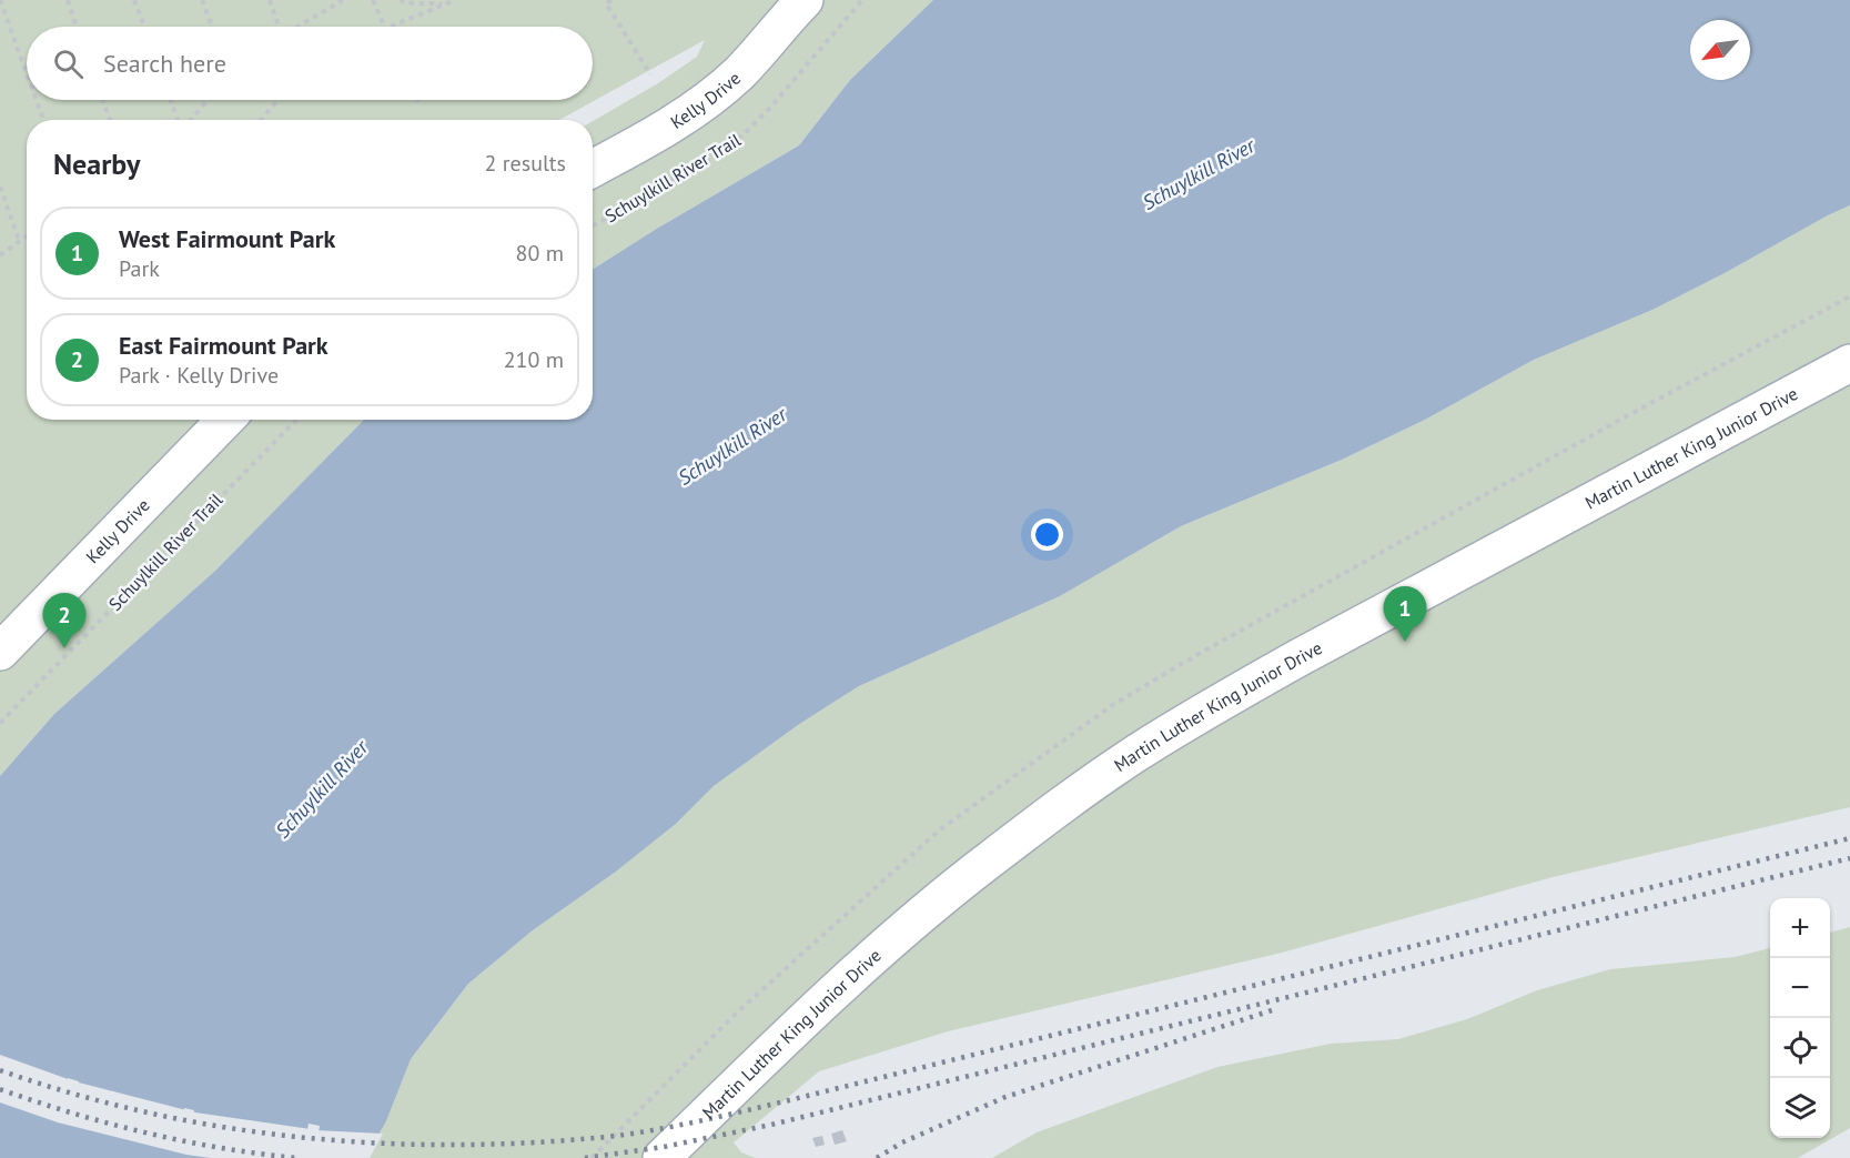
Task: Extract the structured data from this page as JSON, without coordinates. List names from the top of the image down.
{
  "streets": {
    "main road": ["Kelly Drive", "Martin Luther King Junior Drive"],
    "path": ["Schuylkill River Trail"]
  },
  "water": ["Schuylkill River"],
  "north": "bottom left",
  "page": {
    "search": "Search here",
    "heading": ["Nearby", "2 results"],
    "list": [
      {
        "mark": "1",
        "name": "West Fairmount Park",
        "note": "Park",
        "value": "80 m"
      },
      {
        "mark": "2",
        "name": "East Fairmount Park",
        "note": "Park · Kelly Drive",
        "value": "210 m"
      }
    ],
    "pins": ["1", "2"],
    "map_buttons": ["+", "−"]
  }
}
